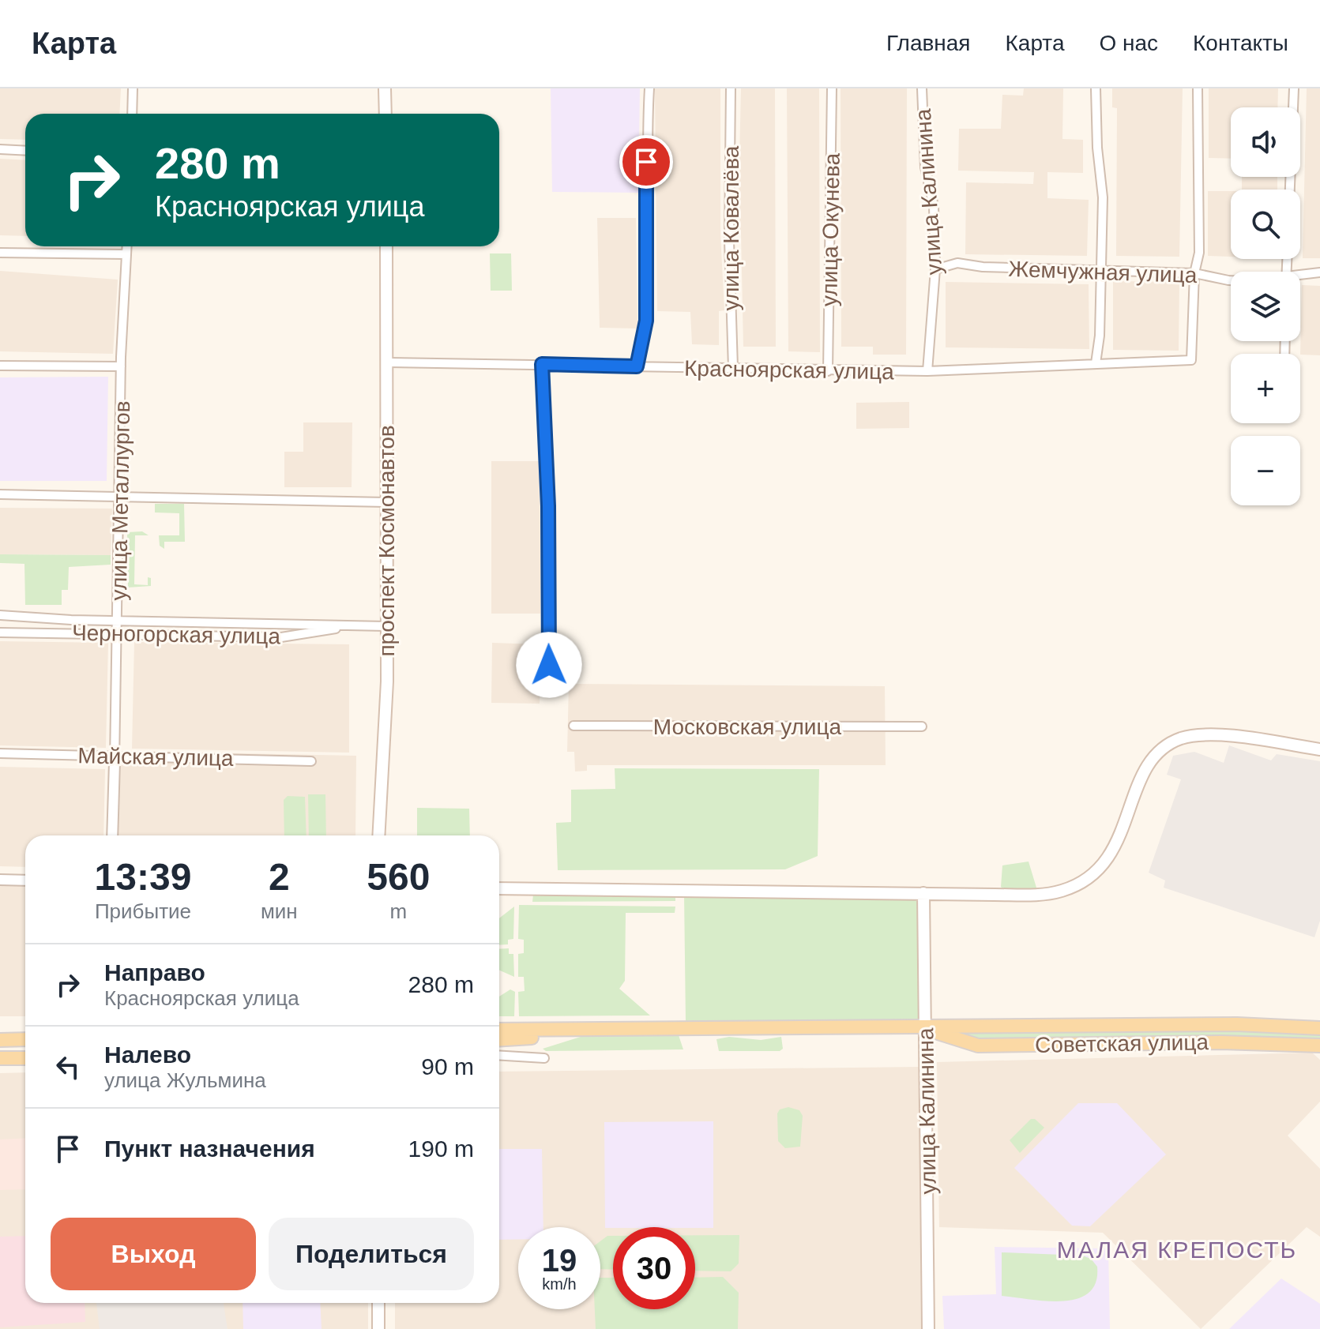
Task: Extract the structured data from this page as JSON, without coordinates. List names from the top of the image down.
{
  "streets": {
    "main road": ["улица Калинина", "проспект Космонавтов", "Советская улица"],
    "street": [
      "улица Ковалёва",
      "улица Окунева",
      "Жемчужная улица",
      "Красноярская улица",
      "улица Металлургов",
      "Черногорская улица",
      "Московская улица",
      "Майская улица"
    ]
  },
  "crossings": [
    ["улица Калинина", "Жемчужная улица"],
    ["улица Калинина", "Красноярская улица"],
    ["улица Калинина", "Советская улица"],
    ["улица Ковалёва", "Красноярская улица"],
    ["улица Окунева", "Красноярская улица"],
    ["Жемчужная улица", "Красноярская улица"],
    ["Красноярская улица", "проспект Космонавтов"],
    ["улица Металлургов", "Черногорская улица"],
    ["улица Металлургов", "Майская улица"],
    ["проспект Космонавтов", "Черногорская улица"]
  ],
  "districts": ["МАЛАЯ КРЕПОСТЬ"],
  "page": {
    "header": "Карта",
    "nav": [
      "Главная",
      "Карта",
      "О нас",
      "Контакты"
    ],
    "map_buttons": ["+", "−"],
    "turn": ["280 m", "Красноярская улица"],
    "eta": [
      "13:39",
      "Прибытие",
      "2",
      "мин",
      "560",
      "m"
    ],
    "list": [
      {
        "name": "Направо",
        "note": "Красноярская улица",
        "value": "280 m"
      },
      {
        "name": "Налево",
        "note": "улица Жульмина",
        "value": "90 m"
      },
      {
        "name": "Пункт назначения",
        "value": "190 m"
      }
    ],
    "buttons": ["Выход", "Поделиться"],
    "speed": "19 km/h",
    "limit": "30"
  }
}
